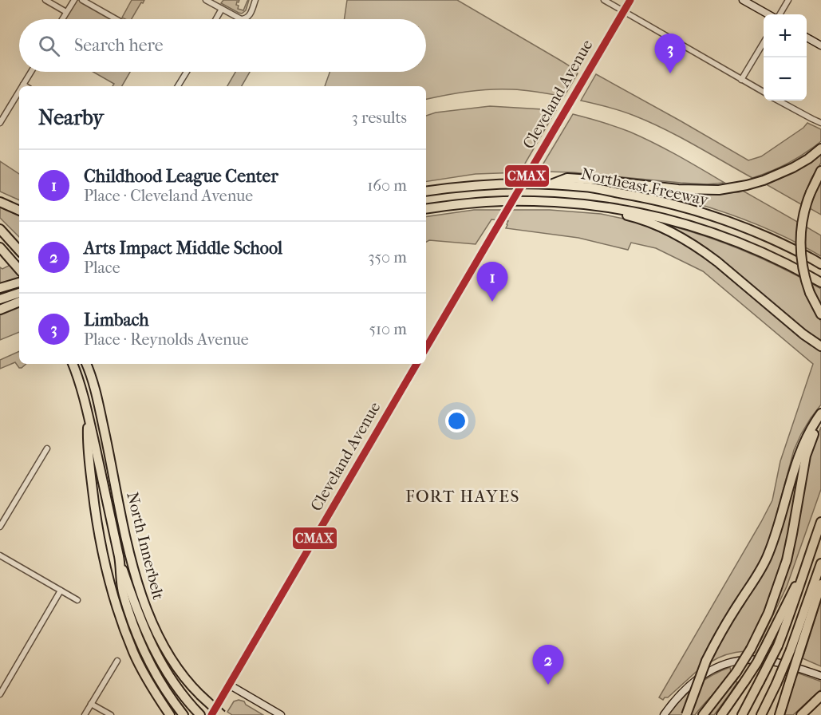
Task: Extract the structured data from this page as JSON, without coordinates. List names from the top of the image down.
{
  "streets": {
    "highway": ["Northeast Freeway", "North Innerbelt"],
    "main road": ["Cleveland Avenue"]
  },
  "districts": ["FORT HAYES"],
  "lines": ["transit line CMAX"],
  "page": {
    "map_buttons": ["+", "−"],
    "search": "Search here",
    "pins": ["3", "1", "2"],
    "heading": ["Nearby", "3 results"],
    "list": [
      {
        "mark": "1",
        "name": "Childhood League Center",
        "note": "Place · Cleveland Avenue",
        "value": "160 m"
      },
      {
        "mark": "2",
        "name": "Arts Impact Middle School",
        "note": "Place",
        "value": "350 m"
      },
      {
        "mark": "3",
        "name": "Limbach",
        "note": "Place · Reynolds Avenue",
        "value": "510 m"
      }
    ]
  }
}
